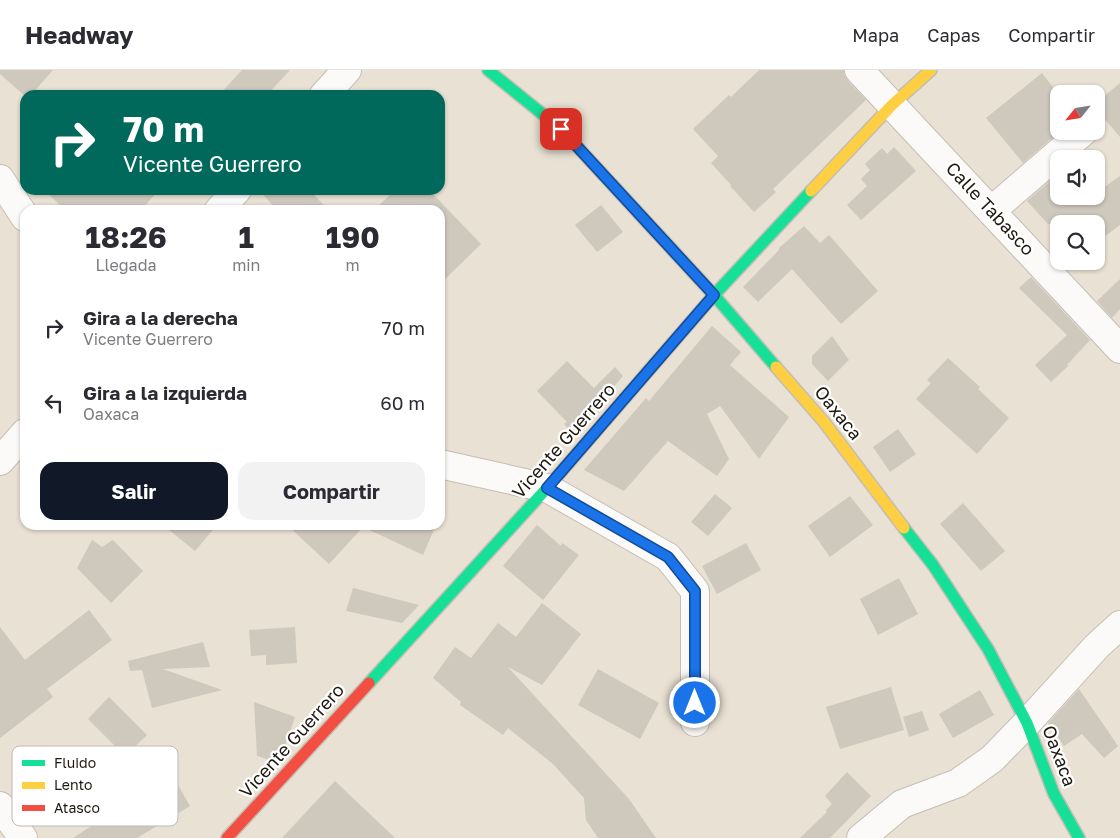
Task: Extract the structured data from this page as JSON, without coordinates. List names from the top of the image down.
{
  "streets": {
    "street": ["Calle Tabasco", "Oaxaca", "Vicente Guerrero"]
  },
  "crossings": [
    ["Calle Tabasco", "Vicente Guerrero"],
    ["Oaxaca", "Vicente Guerrero"]
  ],
  "legend": ["Fluido", "Lento", "Atasco"],
  "north": "bottom left",
  "page": {
    "header": "Headway",
    "nav": ["Mapa", "Capas", "Compartir"],
    "turn": ["70 m", "Vicente Guerrero"],
    "eta": [
      "18:26",
      "Llegada",
      "1",
      "min",
      "190",
      "m"
    ],
    "list": [
      {
        "name": "Gira a la derecha",
        "note": "Vicente Guerrero",
        "value": "70 m"
      },
      {
        "name": "Gira a la izquierda",
        "note": "Oaxaca",
        "value": "60 m"
      }
    ],
    "buttons": ["Salir", "Compartir"]
  }
}
